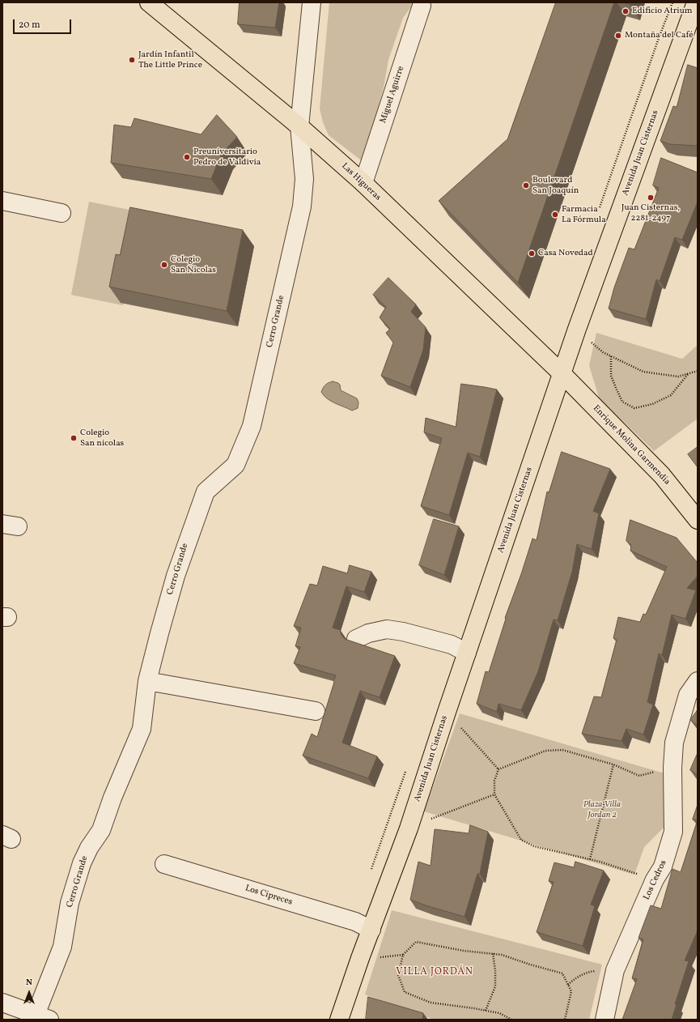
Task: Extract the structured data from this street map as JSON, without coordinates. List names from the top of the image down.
{
  "streets": {
    "main road": ["Avenida Juan Cisternas", "Las Higueras", "Enrique Molina Garmendia"],
    "street": [
      "Miguel Aguirre",
      "Cerro Grande",
      "Los Cedros",
      "Los Cipreces"
    ]
  },
  "crossings": [
    ["Miguel Aguirre", "Las Higueras"],
    ["Avenida Juan Cisternas", "Las Higueras"],
    ["Avenida Juan Cisternas", "Enrique Molina Garmendia"],
    ["Avenida Juan Cisternas", "Los Cipreces"],
    ["Las Higueras", "Cerro Grande"],
    ["Las Higueras", "Enrique Molina Garmendia"]
  ],
  "districts": ["VILLA JORDÁN"],
  "parks": ["Plaza Villa Jordan 2"],
  "places": [
    "Edificio Atrium",
    "Montaña del Café",
    "Jardín Infantil The Little Prince",
    "Preuniversitario Pedro de Valdivia",
    "Boulevard San Joaquín",
    "Juan Cisternas, 2281-2497",
    "Farmacia La Fórmula",
    "Casa Novedad",
    "Colegio San Nicolas",
    "Colegio San nicolas"
  ],
  "scale_bar": "20 m",
  "north": "top"
}
